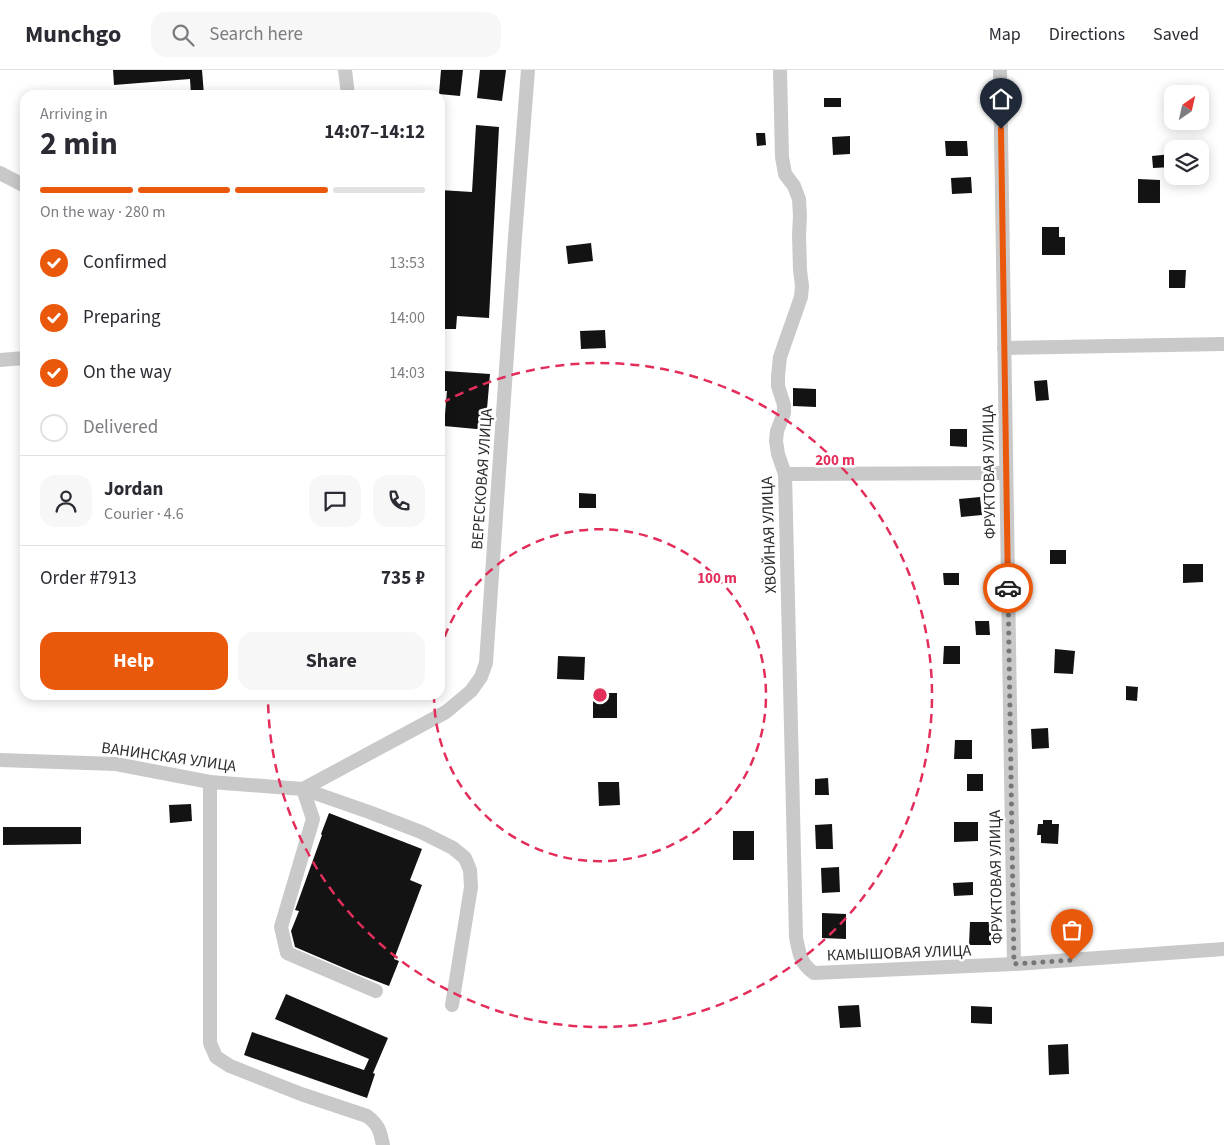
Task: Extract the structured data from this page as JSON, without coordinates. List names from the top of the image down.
{
  "streets": {
    "street": [
      "ФРУКТОВАЯ УЛИЦА",
      "ВЕРЕСКОВАЯ УЛИЦА",
      "ХВОЙНАЯ УЛИЦА",
      "ВАНИНСКАЯ УЛИЦА",
      "КАМЫШОВАЯ УЛИЦА"
    ]
  },
  "crossings": [
    ["ФРУКТОВАЯ УЛИЦА", "КАМЫШОВАЯ УЛИЦА"],
    ["ВЕРЕСКОВАЯ УЛИЦА", "ВАНИНСКАЯ УЛИЦА"],
    ["ХВОЙНАЯ УЛИЦА", "КАМЫШОВАЯ УЛИЦА"]
  ],
  "north": "top right",
  "page": {
    "header": "Munchgo",
    "search": "Search here",
    "nav": ["Map", "Directions", "Saved"],
    "heading": ["2 min", "Arriving in", "14:07–14:12"],
    "panel": [
      "Jordan",
      "Courier · 4.6",
      "Order #7913",
      "735 ₽"
    ],
    "bar": "On the way · 280 m",
    "list": [
      ["Confirmed", "13:53"],
      ["Preparing", "14:00"],
      ["On the way", "14:03"],
      "Delivered"
    ],
    "buttons": ["Help", "Share"]
  },
  "rings": ["200 m", "100 m"]
}
